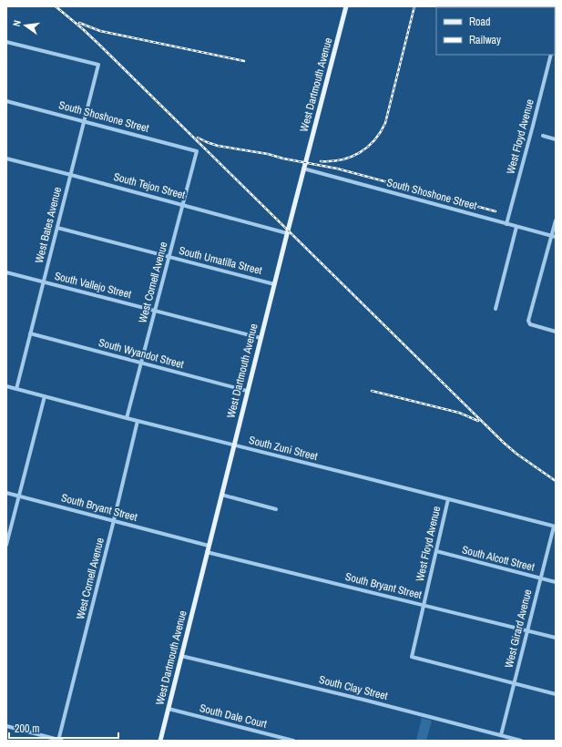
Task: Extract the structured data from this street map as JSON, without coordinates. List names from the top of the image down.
{
  "streets": {
    "main road": ["West Dartmouth Avenue"],
    "street": [
      "South Shoshone Street",
      "West Floyd Avenue",
      "South Tejon Street",
      "West Bates Avenue",
      "South Umatilla Street",
      "West Cornell Avenue",
      "South Vallejo Street",
      "South Wyandot Street",
      "South Zuni Street",
      "South Bryant Street",
      "South Alcott Street",
      "West Girard Avenue",
      "South Clay Street",
      "South Dale Court"
    ]
  },
  "crossings": [
    ["West Dartmouth Avenue", "South Shoshone Street"],
    ["West Dartmouth Avenue", "South Tejon Street"],
    ["West Dartmouth Avenue", "South Umatilla Street"],
    ["West Dartmouth Avenue", "South Vallejo Street"],
    ["West Dartmouth Avenue", "South Wyandot Street"],
    ["West Dartmouth Avenue", "South Zuni Street"],
    ["West Dartmouth Avenue", "South Bryant Street"],
    ["West Dartmouth Avenue", "South Clay Street"],
    ["West Dartmouth Avenue", "South Dale Court"],
    ["South Shoshone Street", "West Floyd Avenue"],
    ["South Shoshone Street", "West Bates Avenue"],
    ["South Shoshone Street", "West Cornell Avenue"],
    ["West Floyd Avenue", "South Zuni Street"],
    ["West Floyd Avenue", "South Bryant Street"],
    ["West Floyd Avenue", "South Alcott Street"],
    ["West Floyd Avenue", "West Girard Avenue"],
    ["South Tejon Street", "West Bates Avenue"],
    ["South Tejon Street", "West Cornell Avenue"],
    ["West Bates Avenue", "South Umatilla Street"],
    ["West Bates Avenue", "South Vallejo Street"],
    ["West Bates Avenue", "South Wyandot Street"],
    ["West Bates Avenue", "South Zuni Street"],
    ["South Umatilla Street", "West Cornell Avenue"],
    ["West Cornell Avenue", "South Vallejo Street"],
    ["West Cornell Avenue", "South Wyandot Street"],
    ["West Cornell Avenue", "South Zuni Street"],
    ["West Cornell Avenue", "South Bryant Street"],
    ["South Zuni Street", "West Girard Avenue"],
    ["South Bryant Street", "West Girard Avenue"],
    ["South Alcott Street", "West Girard Avenue"],
    ["West Girard Avenue", "South Clay Street"]
  ],
  "legend": ["Road", "Railway"],
  "scale_bar": "200 m",
  "north": "left"
}
